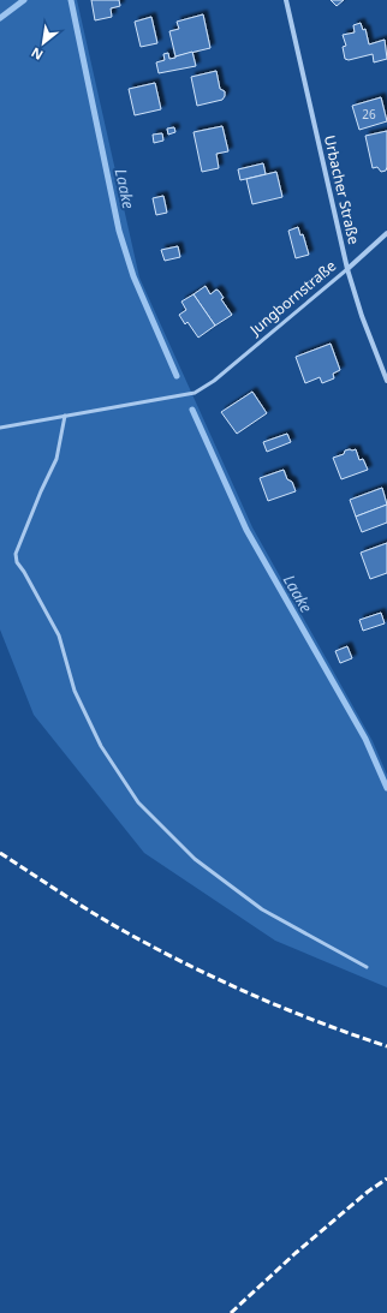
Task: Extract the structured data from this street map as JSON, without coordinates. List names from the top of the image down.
{
  "streets": {
    "street": ["Urbacher Straße", "Jungbornstraße"]
  },
  "crossings": [
    ["Urbacher Straße", "Jungbornstraße"]
  ],
  "water": ["Laake"],
  "house_numbers": ["26"],
  "north": "bottom left"
}
